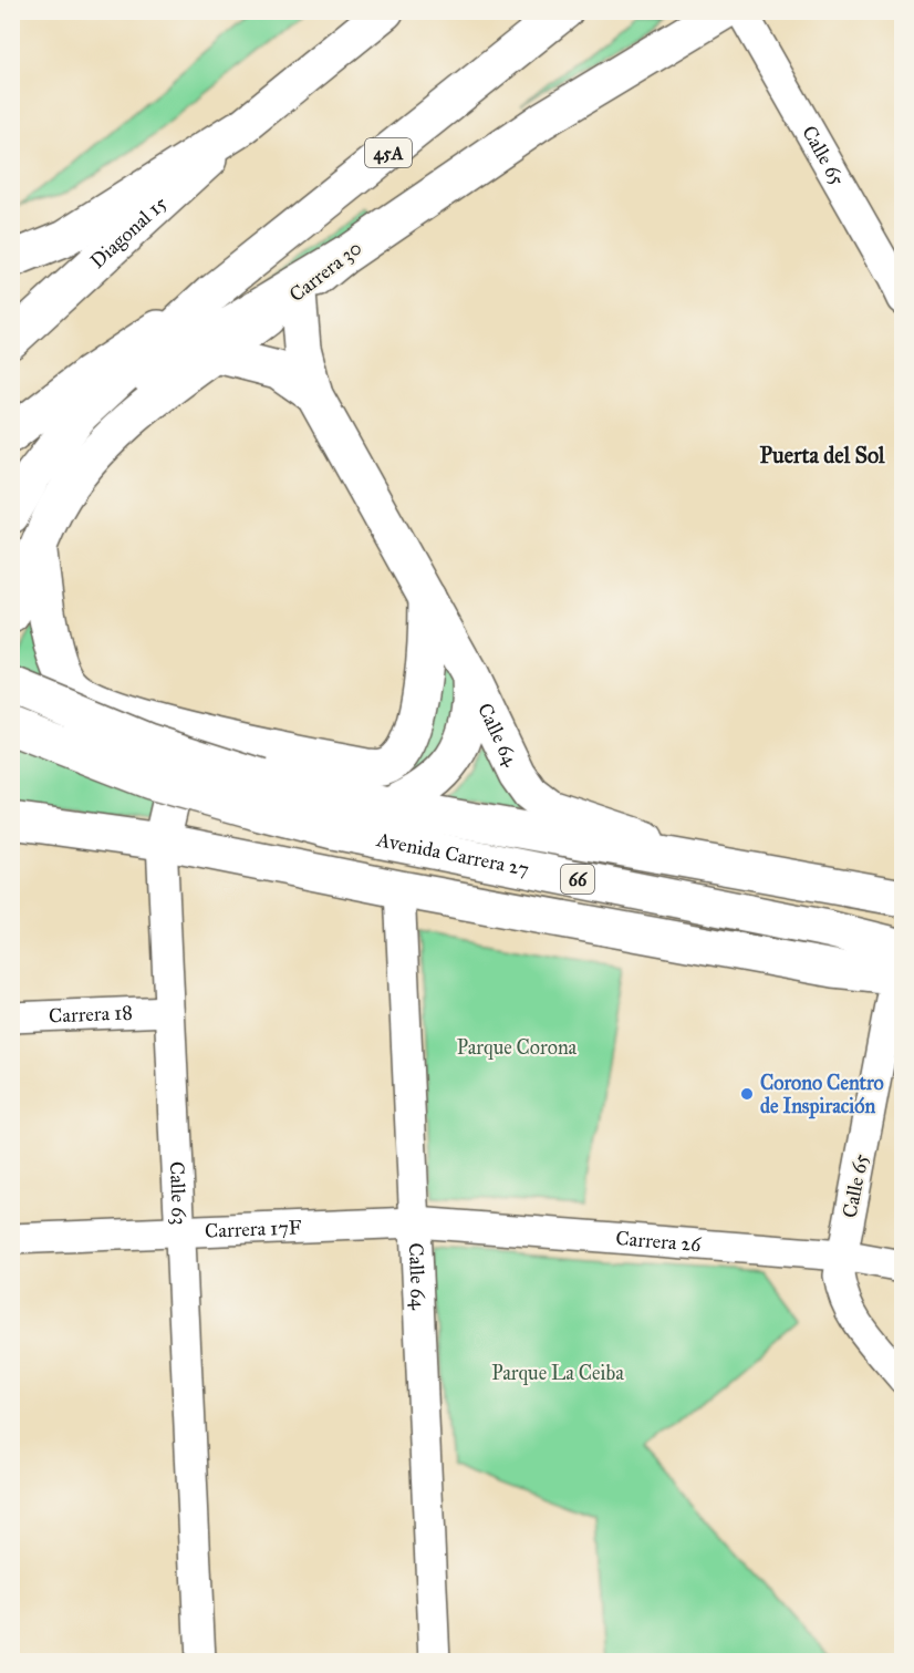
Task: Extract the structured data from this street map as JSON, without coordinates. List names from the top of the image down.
{
  "streets": {
    "main road": [
      "45A",
      "Diagonal 15",
      "Carrera 30",
      "Calle 64",
      "Avenida Carrera 27",
      "66",
      "Calle 63"
    ],
    "street": [
      "Calle 65",
      "Carrera 18",
      "Carrera 17F",
      "Carrera 26"
    ]
  },
  "crossings": [
    ["Calle 65", "Avenida Carrera 27"],
    ["Calle 65", "Carrera 26"],
    ["Carrera 30", "Calle 64"],
    ["Calle 64", "Avenida Carrera 27"],
    ["Calle 64", "Carrera 17F"],
    ["Calle 64", "Carrera 26"],
    ["Carrera 18", "Calle 63"],
    ["Calle 63", "Carrera 17F"],
    ["Carrera 17F", "Carrera 26"]
  ],
  "districts": ["Puerta del Sol"],
  "parks": ["Parque Corona", "Parque La Ceiba"],
  "places": ["Corono Centro de Inspiración"]
}
